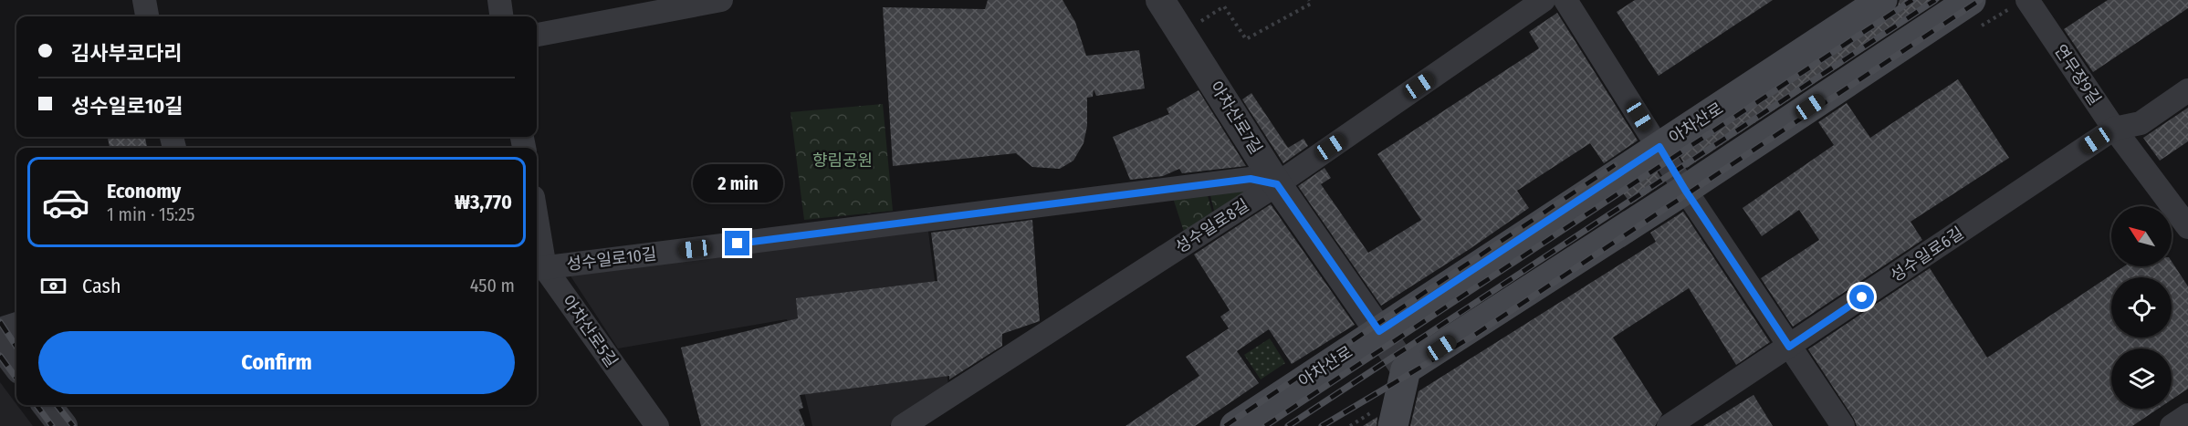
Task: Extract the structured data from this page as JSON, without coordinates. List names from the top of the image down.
{
  "streets": {
    "main road": ["아차산로"],
    "street": [
      "연무장9길",
      "아차산로7길",
      "성수일로8길",
      "성수일로6길",
      "성수일로10길",
      "아차산로5길"
    ]
  },
  "crossings": [
    ["연무장9길", "성수일로6길"],
    ["아차산로7길", "아차산로"],
    ["아차산로7길", "성수일로8길"],
    ["아차산로7길", "성수일로10길"],
    ["성수일로8길", "성수일로10길"],
    ["성수일로10길", "아차산로5길"]
  ],
  "parks": ["향림공원"],
  "north": "top left",
  "page": {
    "banner": ["김사부코다리", "성수일로10길"],
    "list": [
      {
        "name": "Economy",
        "note": "1 min · 15:25",
        "value": "₩3,770"
      }
    ],
    "bubble": "2 min",
    "pay": ["Cash", "450 m"],
    "buttons": "Confirm"
  }
}
